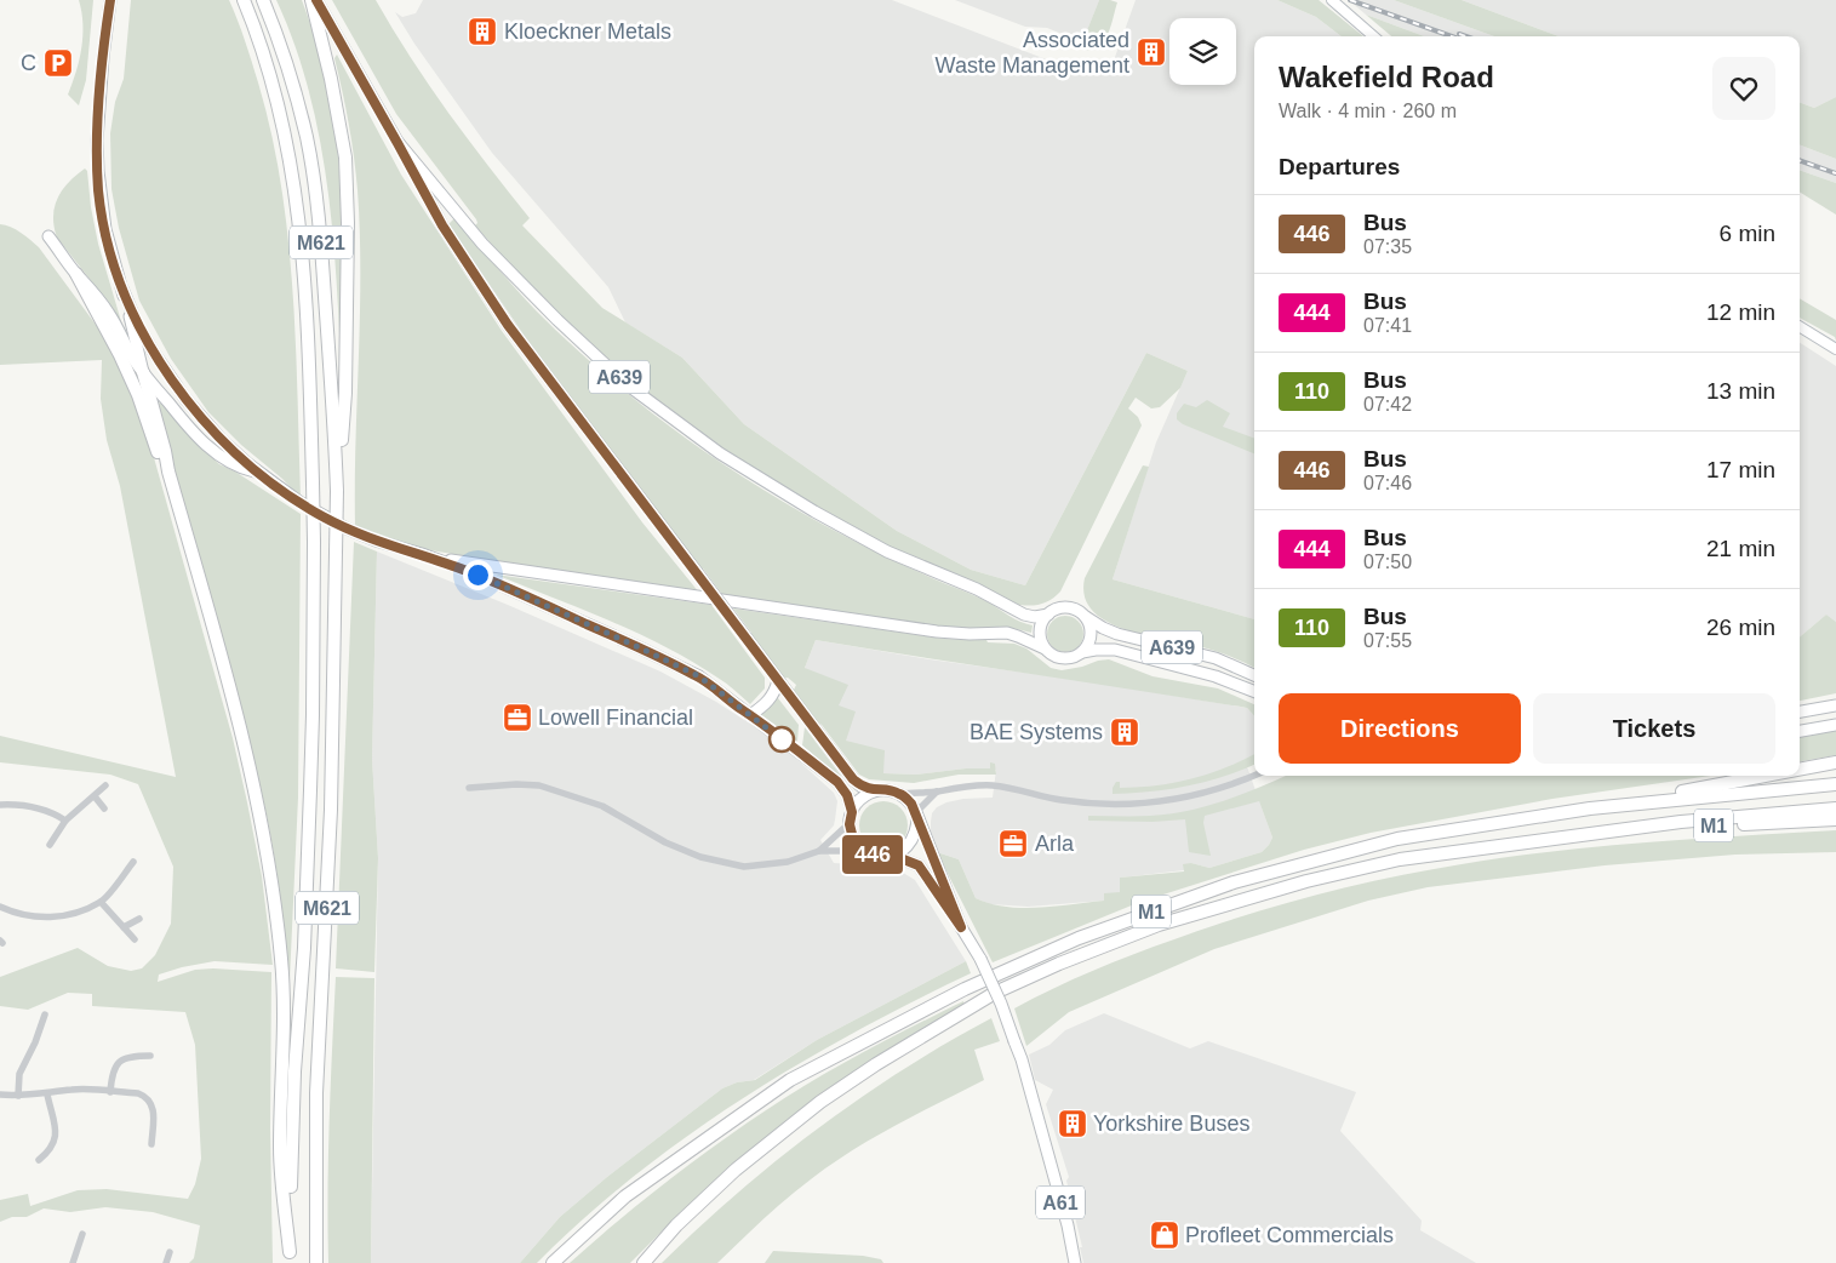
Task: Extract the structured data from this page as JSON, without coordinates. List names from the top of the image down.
{
  "streets": {
    "highway": ["M621", "M1"],
    "main road": ["A639", "A61"]
  },
  "places": {
    "building": [
      "Kloeckner Metals",
      "Associated Waste Management",
      "BAE Systems",
      "Yorkshire Buses"
    ],
    "parking": ["C"],
    "office": ["Lowell Financial", "Arla"],
    "shop": ["Profleet Commercials"]
  },
  "lines": ["bus line 446"],
  "page": {
    "on_map": "446",
    "heading": [
      ["Wakefield Road", "Walk · 4 min · 260 m"],
      "Departures"
    ],
    "list": [
      {
        "mark": "446",
        "name": "Bus",
        "note": "07:35",
        "value": "6 min"
      },
      {
        "mark": "444",
        "name": "Bus",
        "note": "07:41",
        "value": "12 min"
      },
      {
        "mark": "110",
        "name": "Bus",
        "note": "07:42",
        "value": "13 min"
      },
      {
        "mark": "446",
        "name": "Bus",
        "note": "07:46",
        "value": "17 min"
      },
      {
        "mark": "444",
        "name": "Bus",
        "note": "07:50",
        "value": "21 min"
      },
      {
        "mark": "110",
        "name": "Bus",
        "note": "07:55",
        "value": "26 min"
      }
    ],
    "buttons": ["Directions", "Tickets"]
  }
}
